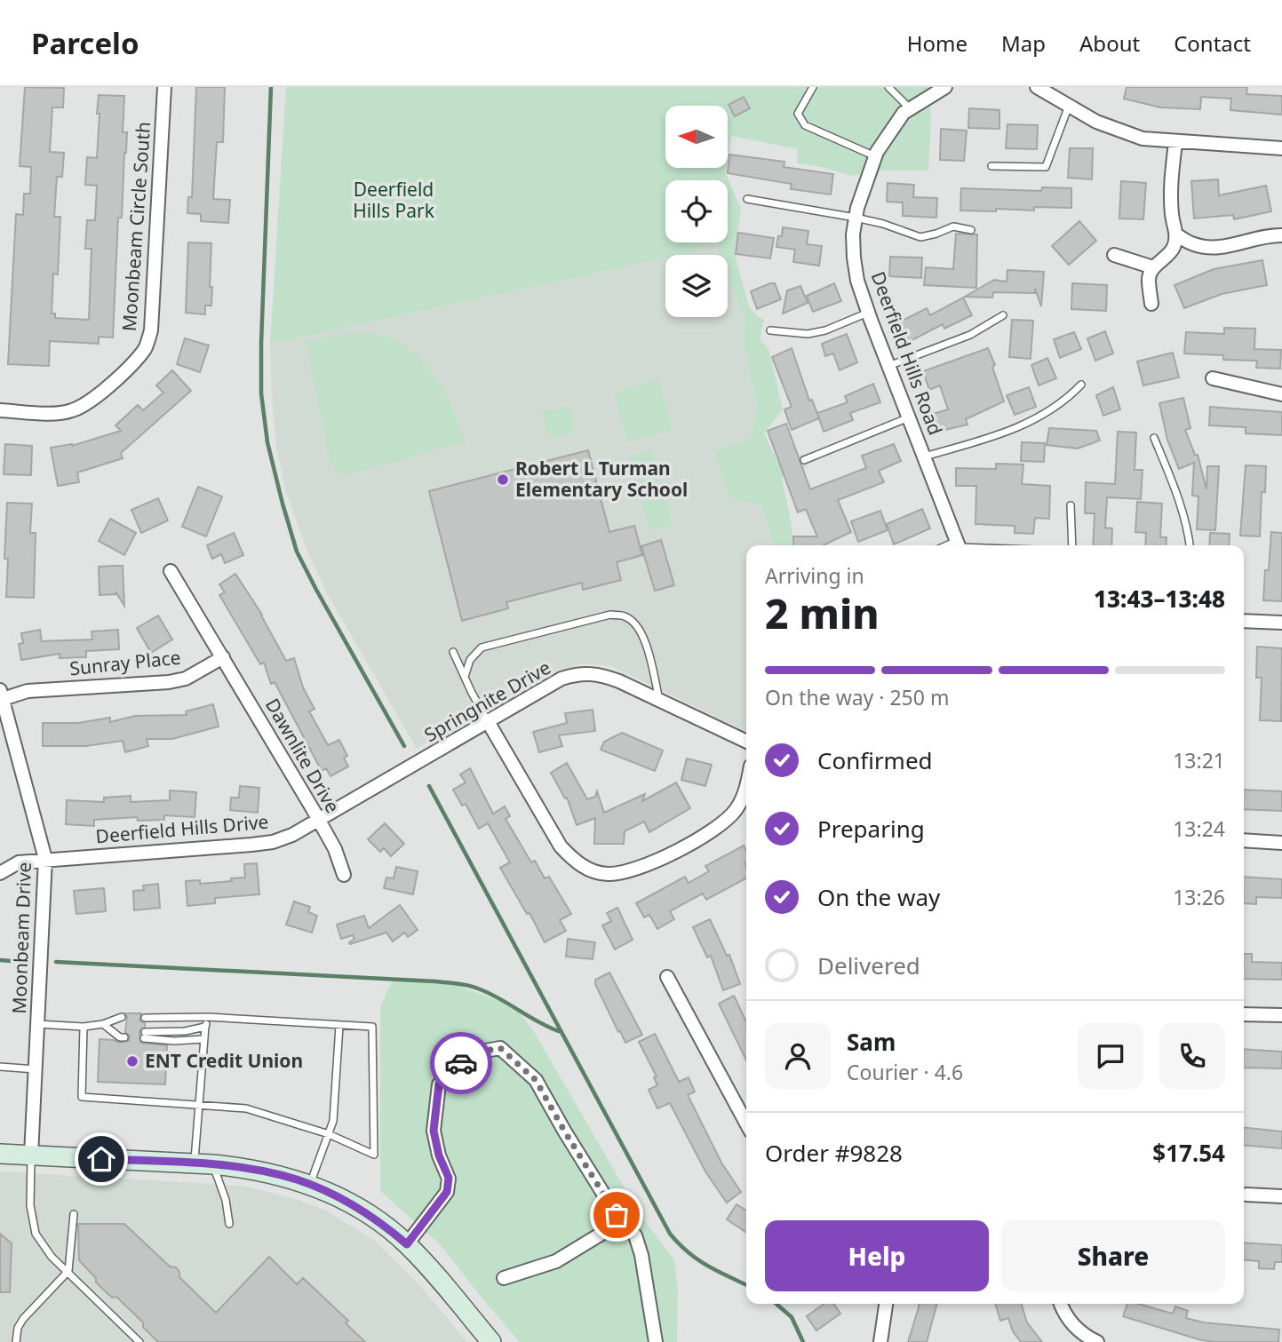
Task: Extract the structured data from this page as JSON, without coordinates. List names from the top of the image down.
{
  "streets": {
    "street": [
      "Moonbeam Circle South",
      "Deerfield Hills Road",
      "Sunray Place",
      "Springnite Drive",
      "Dawnlite Drive",
      "Deerfield Hills Drive",
      "Moonbeam Drive"
    ]
  },
  "crossings": [
    ["Sunray Place", "Dawnlite Drive"],
    ["Sunray Place", "Moonbeam Drive"],
    ["Springnite Drive", "Dawnlite Drive"],
    ["Springnite Drive", "Deerfield Hills Drive"],
    ["Dawnlite Drive", "Deerfield Hills Drive"],
    ["Deerfield Hills Drive", "Moonbeam Drive"]
  ],
  "parks": ["Deerfield Hills Park"],
  "places": ["Robert L Turman Elementary School", "ENT Credit Union"],
  "north": "left",
  "page": {
    "header": "Parcelo",
    "nav": [
      "Home",
      "Map",
      "About",
      "Contact"
    ],
    "heading": ["2 min", "Arriving in", "13:43–13:48"],
    "panel": [
      "Sam",
      "Courier · 4.6",
      "Order #9828",
      "$17.54"
    ],
    "bar": "On the way · 250 m",
    "list": [
      ["Confirmed", "13:21"],
      ["Preparing", "13:24"],
      ["On the way", "13:26"],
      "Delivered"
    ],
    "buttons": ["Help", "Share"]
  }
}
